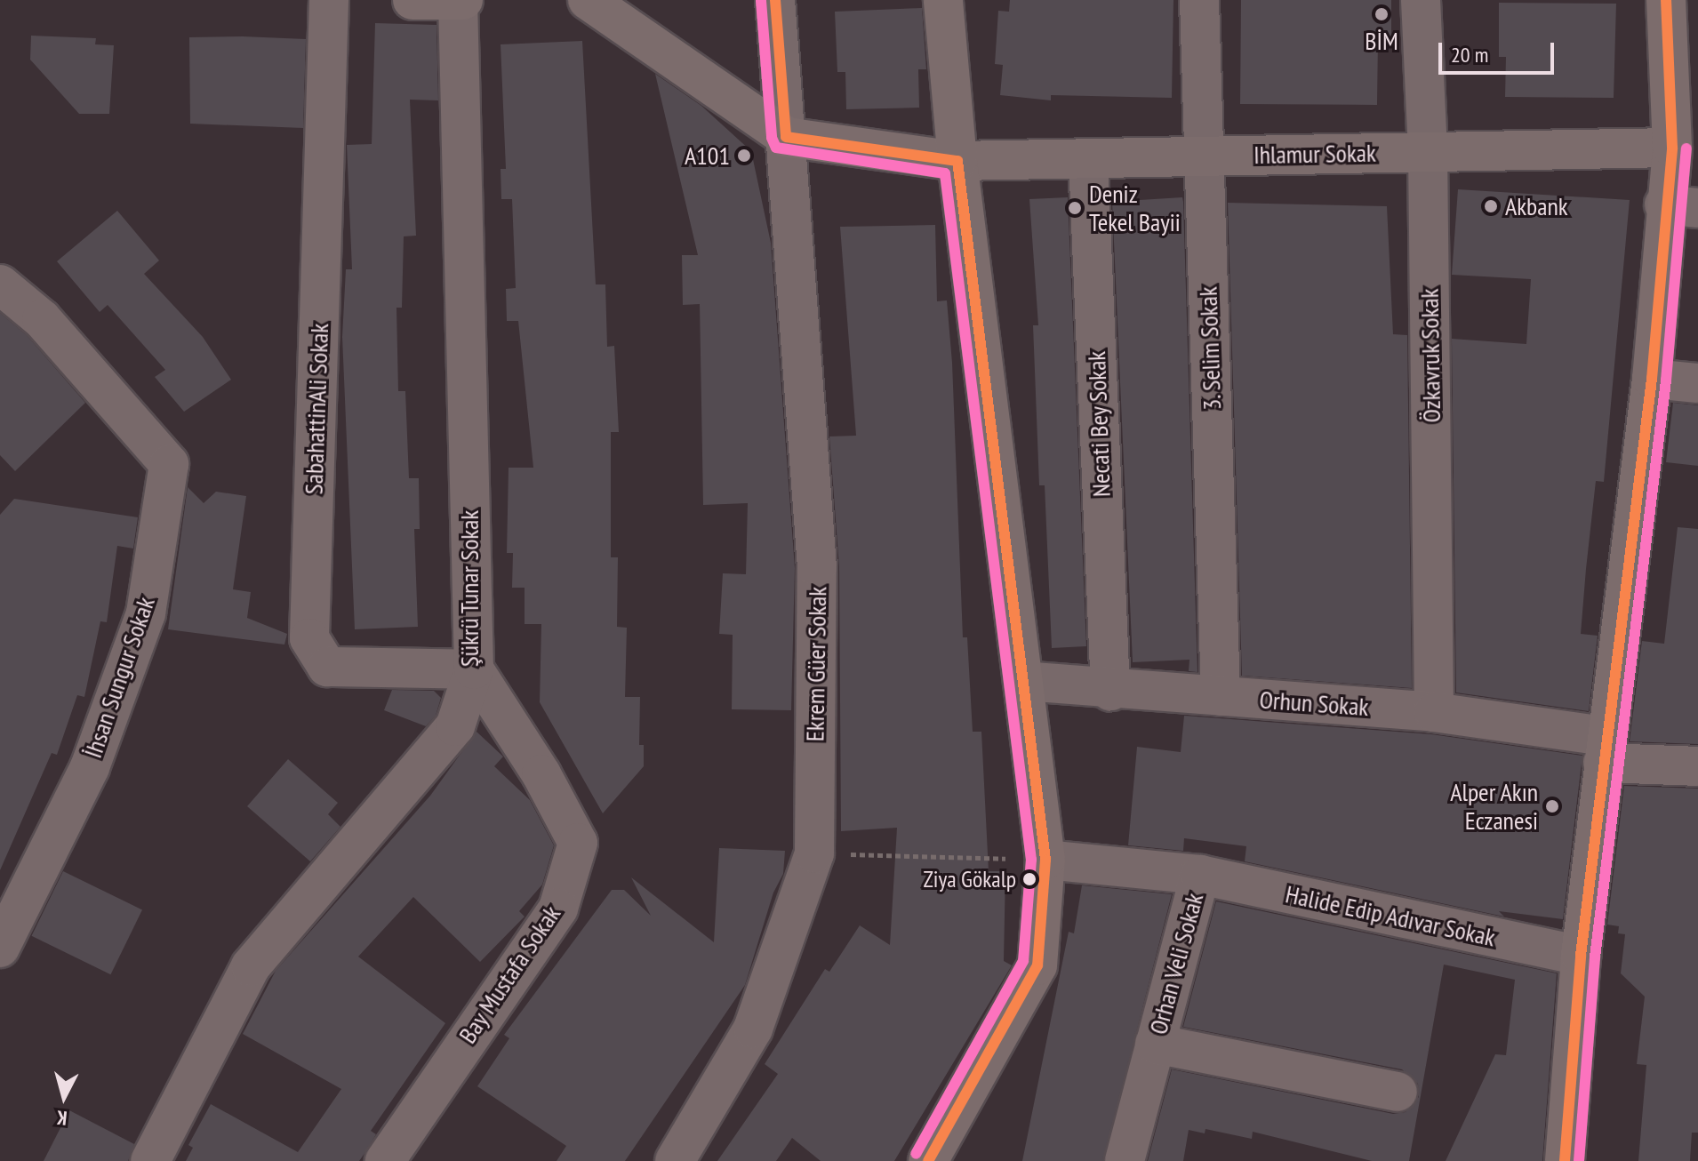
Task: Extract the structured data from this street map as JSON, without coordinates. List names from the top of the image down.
{
  "streets": {
    "main road": ["Ihlamur Sokak"],
    "street": [
      "3. Selim Sokak",
      "Özkavruk Sokak",
      "SabahattinAli Sokak",
      "Necati Bey Sokak",
      "Şükrü Tunar Sokak",
      "Ekrem Güer Sokak",
      "İhsan Sungur Sokak",
      "Orhun Sokak",
      "Halide Edip Adıvar Sokak",
      "Orhan Veli Sokak",
      "Bay Mustafa Sokak"
    ]
  },
  "crossings": [
    ["Ihlamur Sokak", "3. Selim Sokak"],
    ["Ihlamur Sokak", "Özkavruk Sokak"],
    ["Ihlamur Sokak", "Necati Bey Sokak"],
    ["Ihlamur Sokak", "Ekrem Güer Sokak"],
    ["3. Selim Sokak", "Orhun Sokak"],
    ["Özkavruk Sokak", "Orhun Sokak"],
    ["SabahattinAli Sokak", "Şükrü Tunar Sokak"],
    ["SabahattinAli Sokak", "Bay Mustafa Sokak"],
    ["Necati Bey Sokak", "Orhun Sokak"],
    ["Şükrü Tunar Sokak", "Bay Mustafa Sokak"],
    ["Halide Edip Adıvar Sokak", "Orhan Veli Sokak"]
  ],
  "places": [
    "BİM",
    "A101",
    "Akbank",
    "Deniz Tekel Bayii",
    "Alper Akın Eczanesi",
    "Ziya Gökalp"
  ],
  "scale_bar": "20 m",
  "north": "bottom"
}
